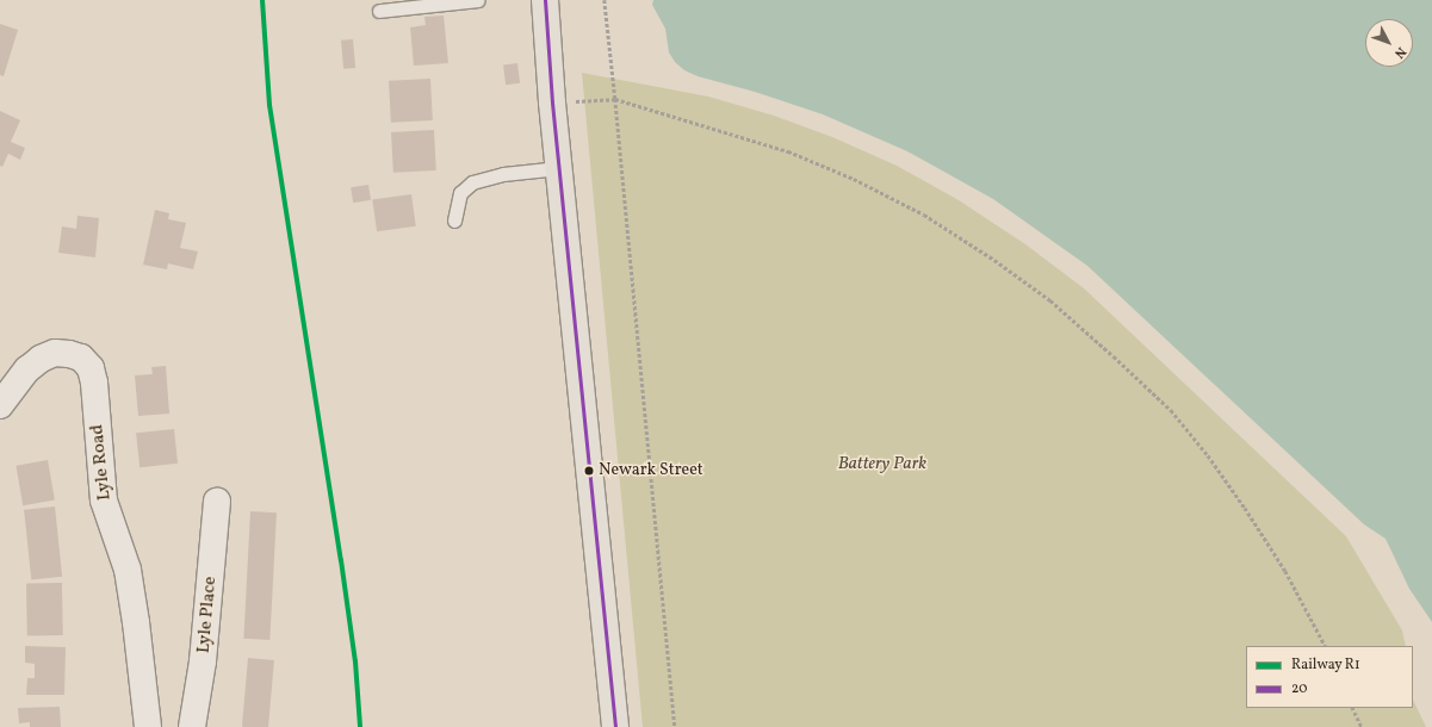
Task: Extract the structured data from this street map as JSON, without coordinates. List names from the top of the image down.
{
  "streets": {
    "street": ["Lyle Road", "Lyle Place"]
  },
  "parks": ["Battery Park"],
  "places": ["Newark Street"],
  "lines": ["rail line R1", "transit line 20"],
  "legend": ["Railway R1", "20"],
  "north": "bottom right"
}
